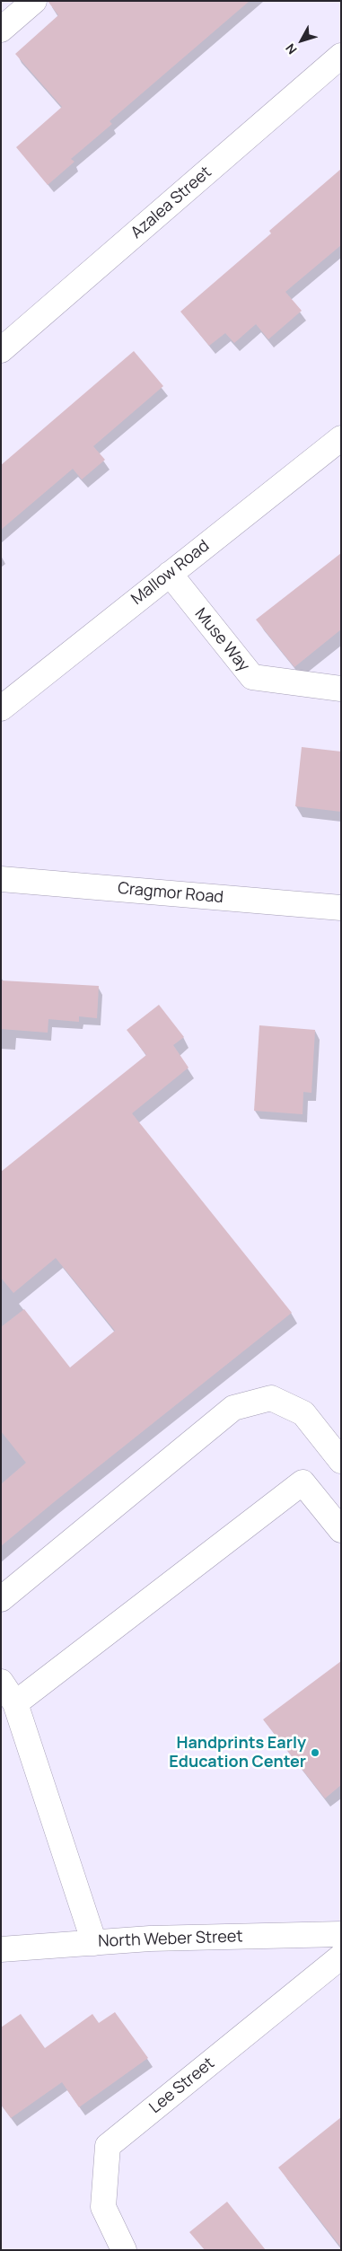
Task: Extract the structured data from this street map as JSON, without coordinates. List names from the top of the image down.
{
  "streets": {
    "street": [
      "Azalea Street",
      "Mallow Road",
      "Muse Way",
      "Cragmor Road",
      "North Weber Street",
      "Lee Street"
    ]
  },
  "crossings": [
    ["Mallow Road", "Muse Way"]
  ],
  "places": ["Handprints Early Education Center"],
  "north": "bottom left"
}
